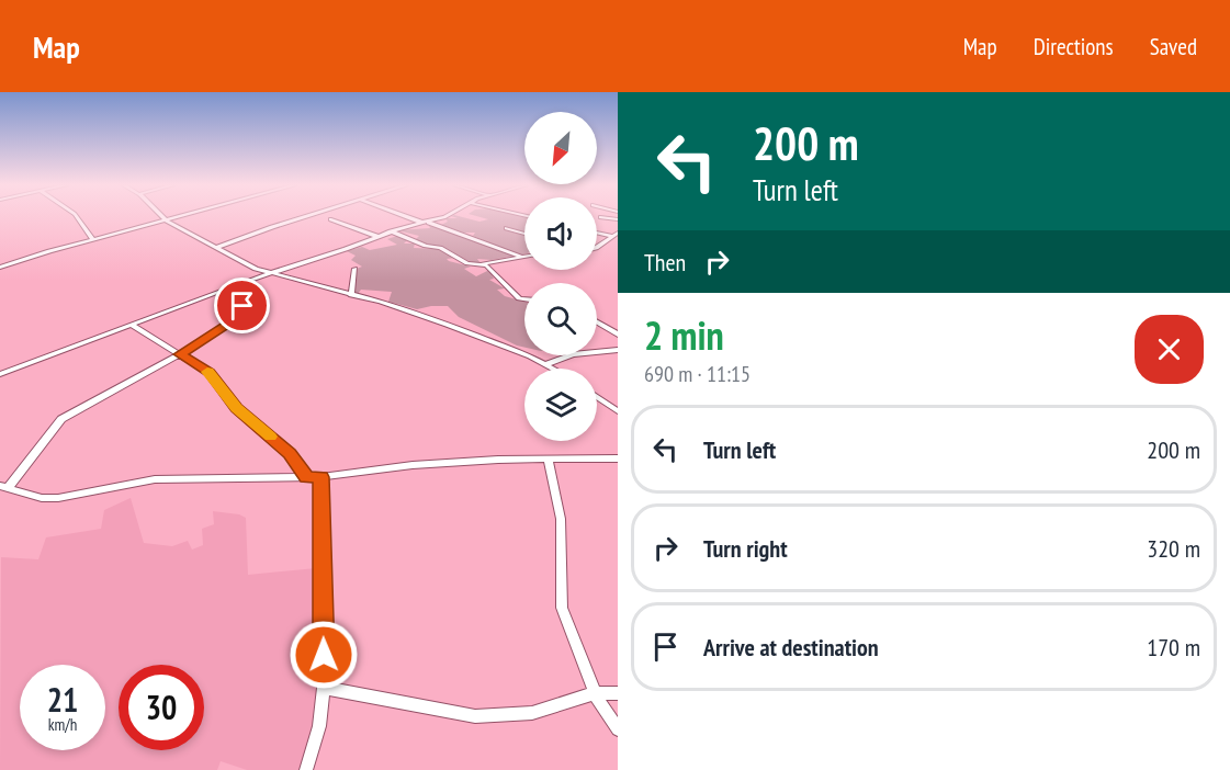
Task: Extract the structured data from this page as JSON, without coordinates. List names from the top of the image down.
{
  "north": "bottom left",
  "page": {
    "header": "Map",
    "nav": ["Map", "Directions", "Saved"],
    "turn": ["200 m", "Turn left"],
    "then": "Then",
    "heading": ["2 min", "690 m · 11:15"],
    "list": [
      {
        "name": "Turn left",
        "value": "200 m"
      },
      {
        "name": "Turn right",
        "value": "320 m"
      },
      {
        "name": "Arrive at destination",
        "value": "170 m"
      }
    ],
    "speed": "21 km/h",
    "limit": "30"
  }
}
